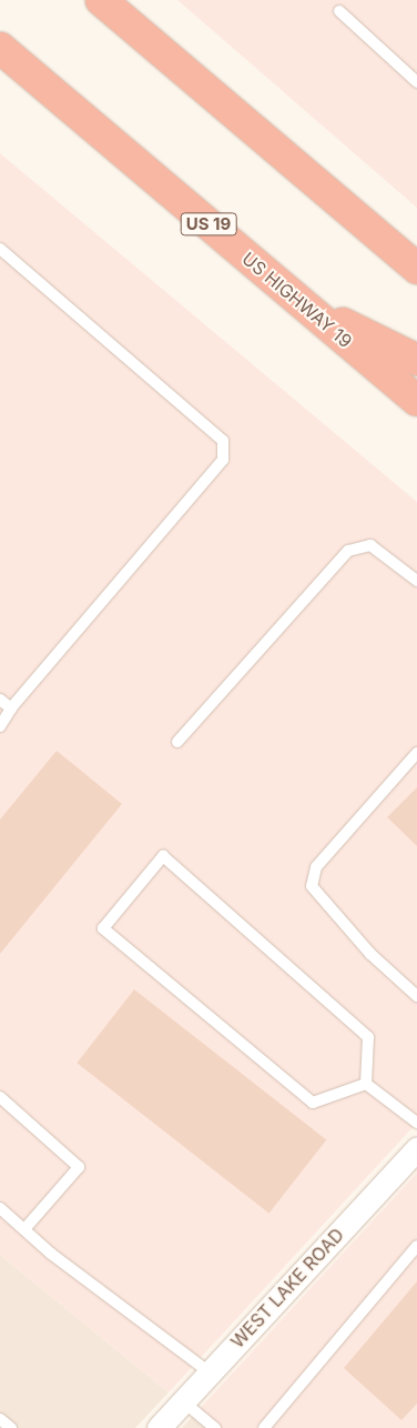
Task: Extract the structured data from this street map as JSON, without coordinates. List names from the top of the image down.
{
  "streets": {
    "highway": ["US 19", "US HIGHWAY 19"],
    "street": ["WEST LAKE ROAD"]
  }
}
